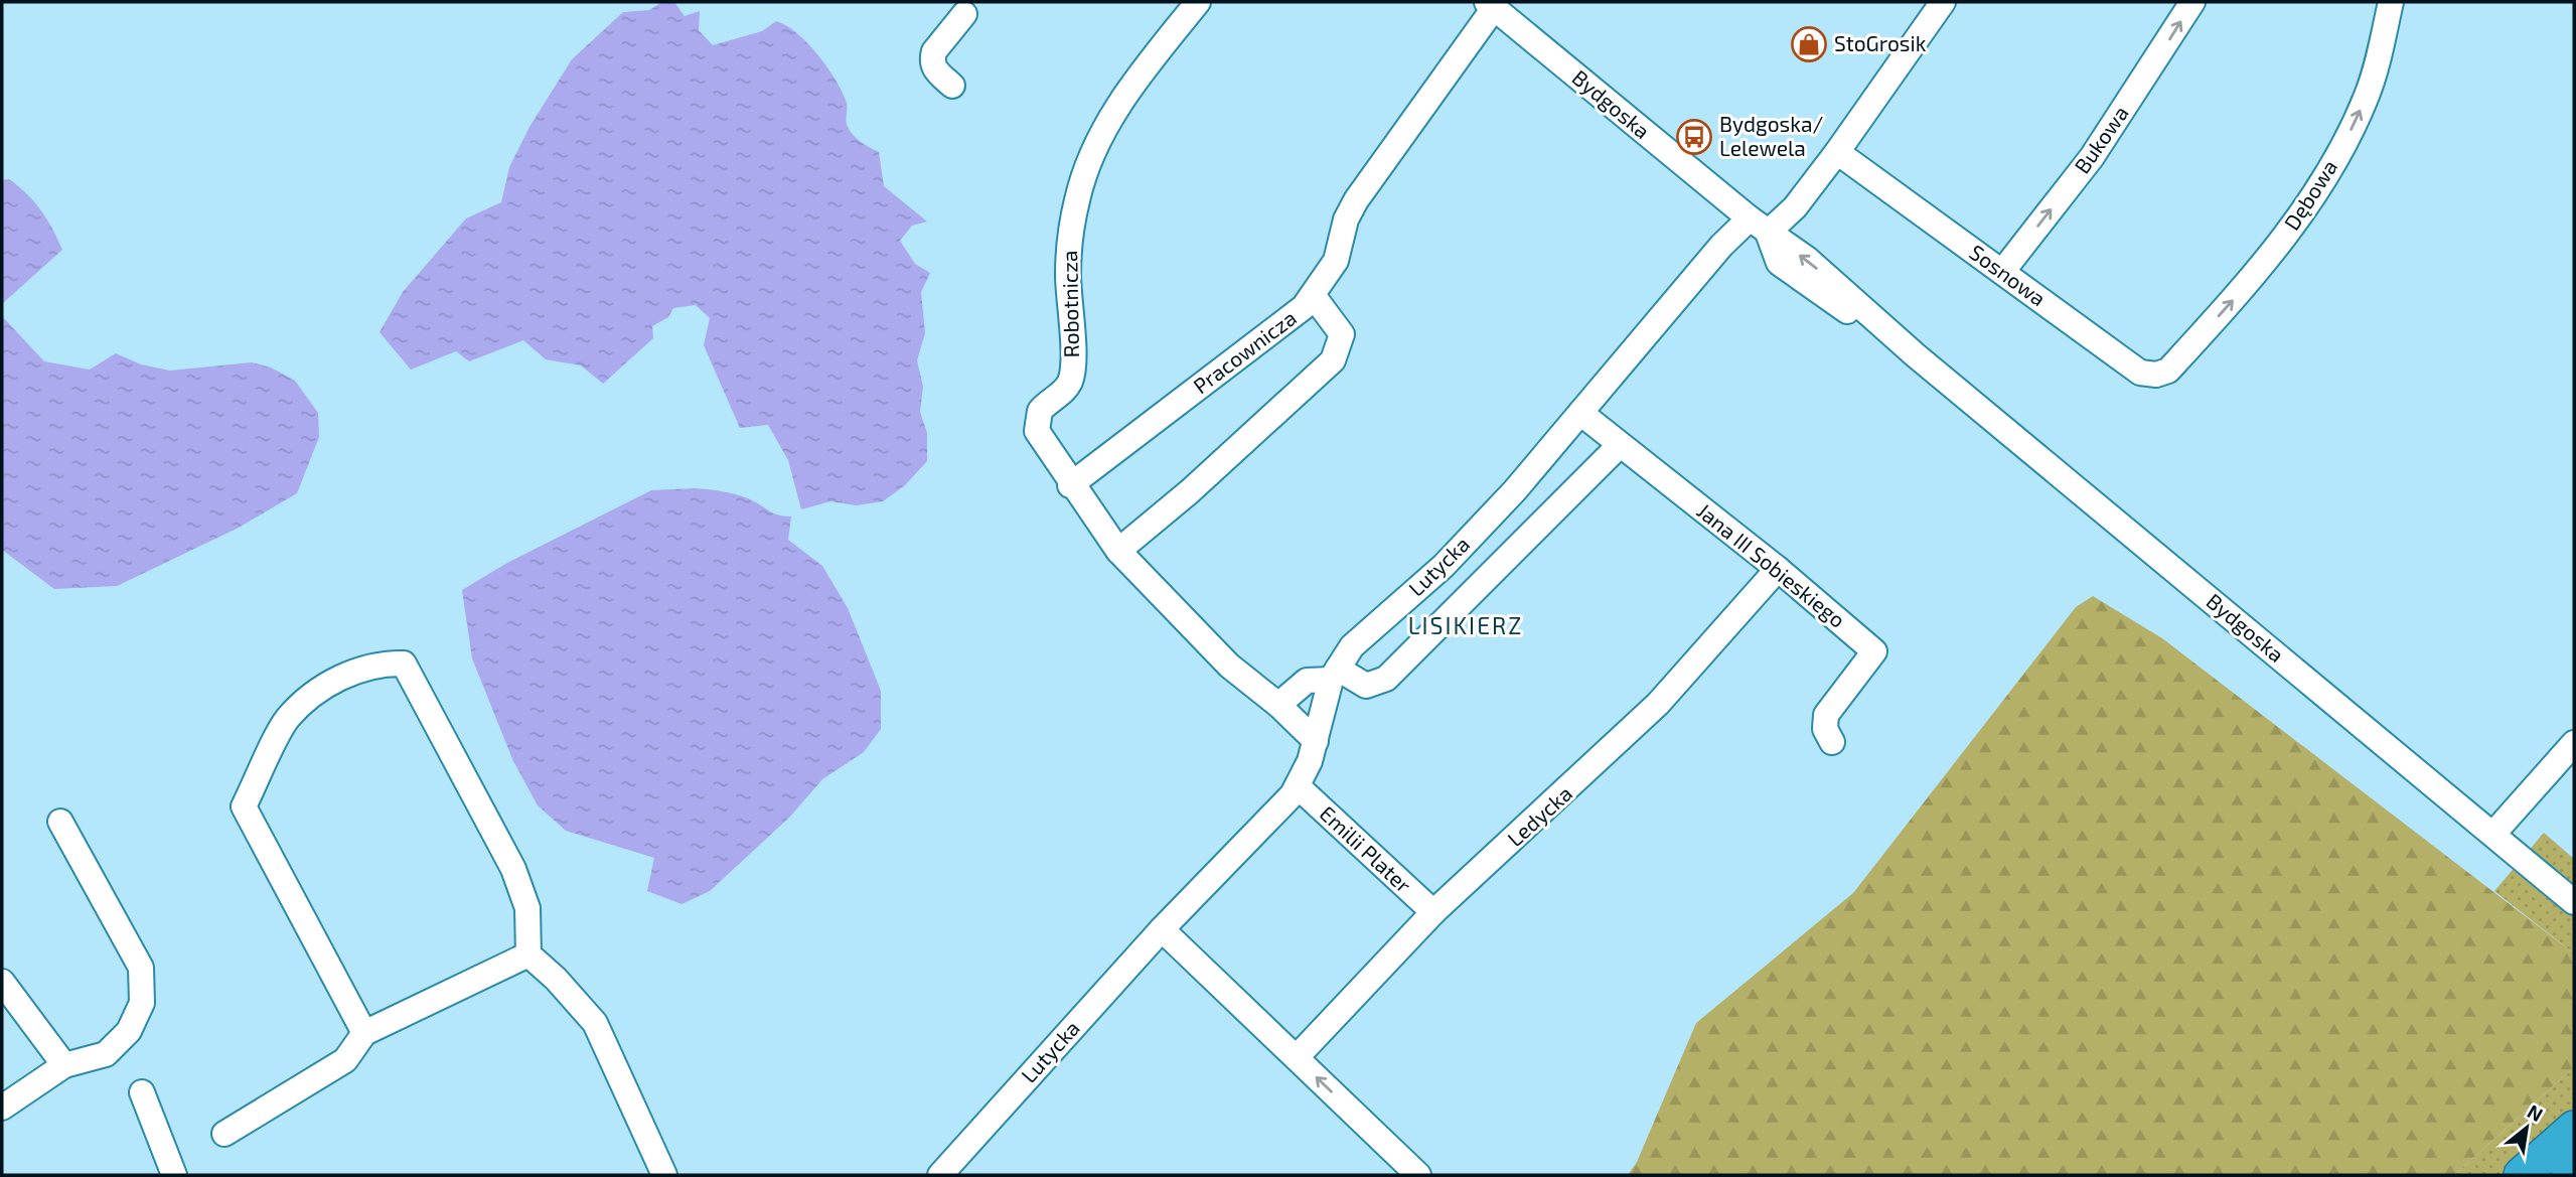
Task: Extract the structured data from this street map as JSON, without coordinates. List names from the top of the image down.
{
  "streets": {
    "street": [
      "Bydgoska",
      "Bukowa",
      "Dębowa",
      "Sosnowa",
      "Robotnicza",
      "Pracownicza",
      "Jana III Sobieskiego",
      "Lutycka",
      "Ledycka",
      "Emilii Plater"
    ]
  },
  "crossings": [
    ["Bydgoska", "Pracownicza"],
    ["Bydgoska", "Lutycka"],
    ["Bukowa", "Sosnowa"],
    ["Dębowa", "Sosnowa"],
    ["Sosnowa", "Lutycka"],
    ["Robotnicza", "Pracownicza"],
    ["Robotnicza", "Lutycka"],
    ["Jana III Sobieskiego", "Lutycka"],
    ["Jana III Sobieskiego", "Ledycka"],
    ["Lutycka", "Emilii Plater"],
    ["Ledycka", "Emilii Plater"]
  ],
  "one_way": ["Bukowa", "Dębowa"],
  "districts": ["LISIKIERZ"],
  "places": {
    "shop": ["StoGrosik"],
    "bus stop": ["Bydgoska/ Lelewela"]
  },
  "north": "top right"
}
